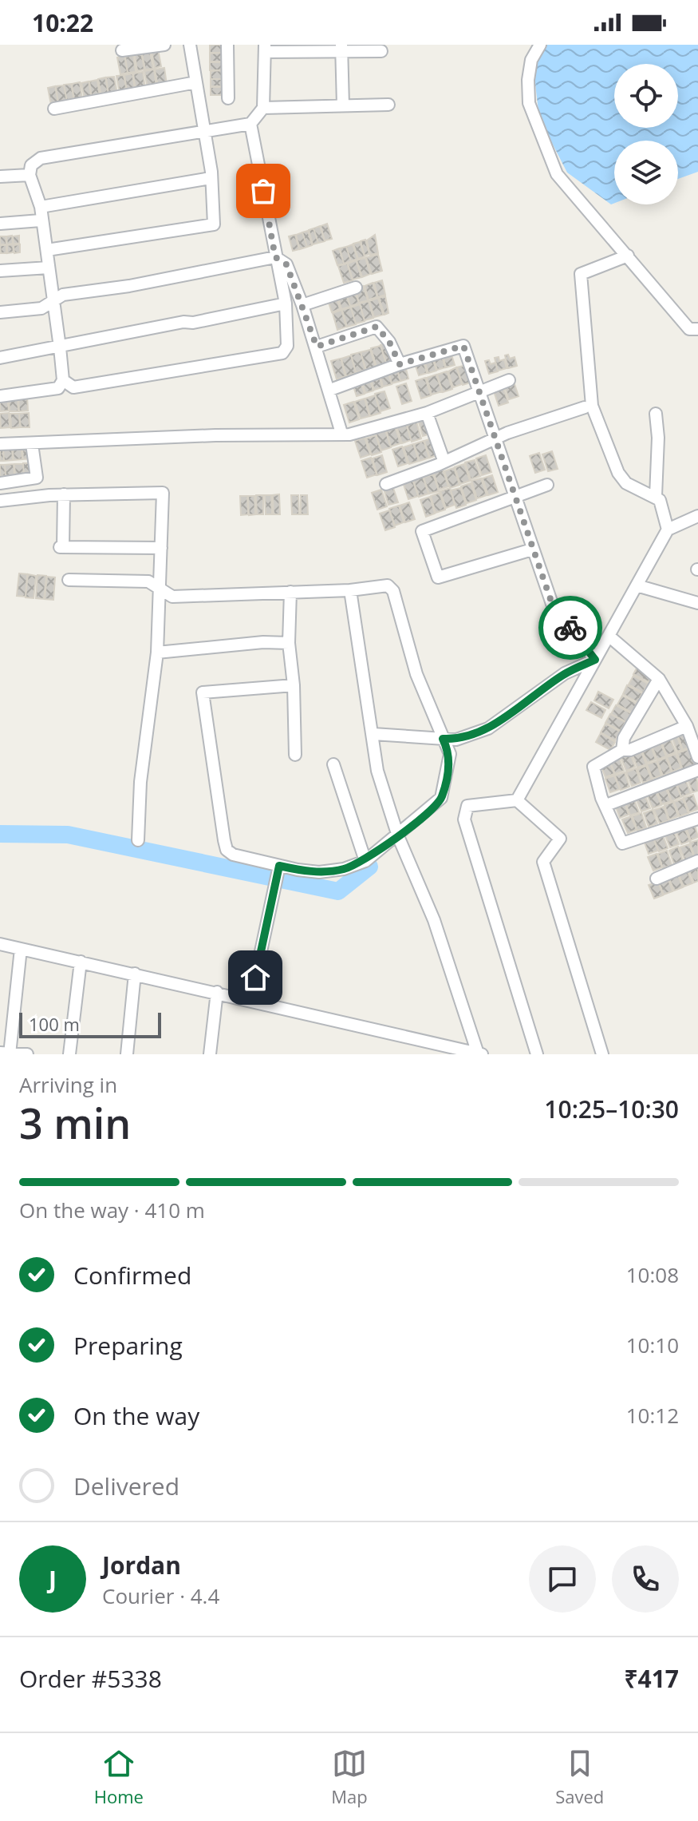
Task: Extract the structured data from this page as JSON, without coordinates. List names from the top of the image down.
{
  "scale_bar": "100 m",
  "page": {
    "status": "10:22",
    "scale": "100 m",
    "heading": ["3 min", "Arriving in", "10:25–10:30"],
    "panel": [
      "Jordan",
      "Courier · 4.4",
      "Order #5338",
      "₹417"
    ],
    "bar": "On the way · 410 m",
    "list": [
      ["Confirmed", "10:08"],
      ["Preparing", "10:10"],
      ["On the way", "10:12"],
      "Delivered"
    ],
    "round": "J",
    "tabs": ["Home", "Map", "Saved"]
  }
}
